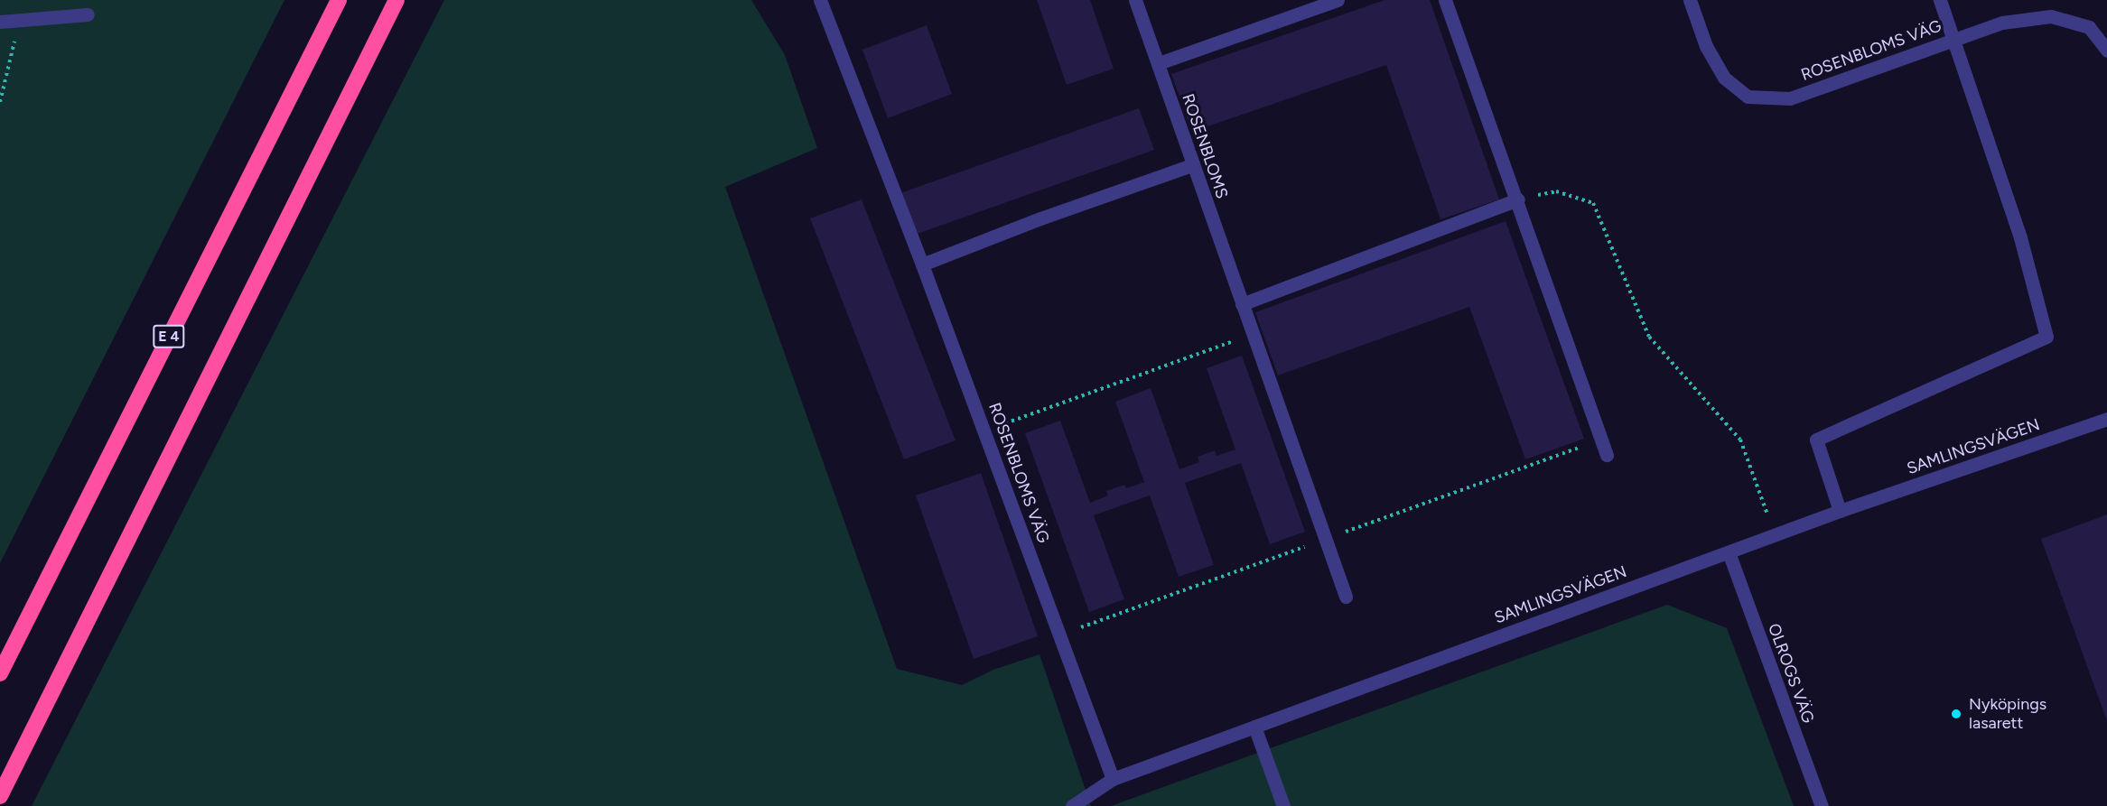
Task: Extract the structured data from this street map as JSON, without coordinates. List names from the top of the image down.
{
  "streets": {
    "highway": ["E 4"],
    "street": [
      "ROSENBLOMS VÄG",
      "ROSENBLOMS",
      "SAMLINGSVÄGEN",
      "OLROGS VÄG"
    ]
  },
  "crossings": [
    ["ROSENBLOMS VÄG", "SAMLINGSVÄGEN"],
    ["SAMLINGSVÄGEN", "OLROGS VÄG"]
  ],
  "places": ["Nyköpings lasarett"]
}
